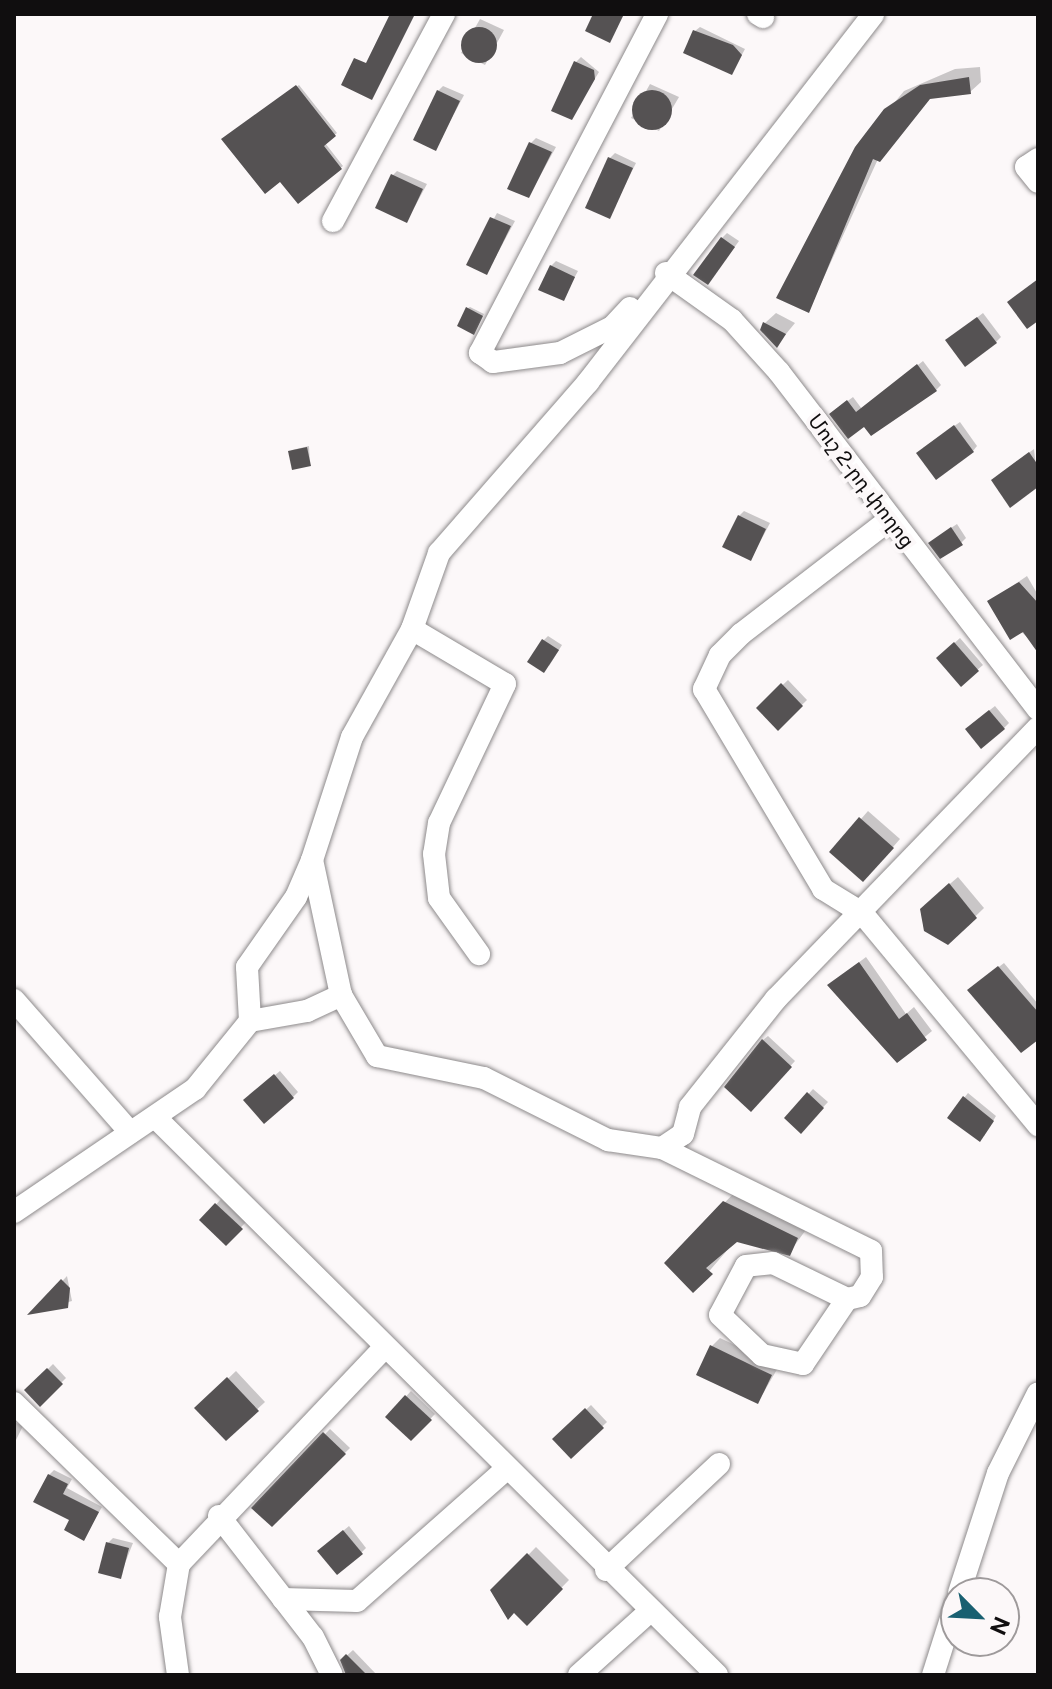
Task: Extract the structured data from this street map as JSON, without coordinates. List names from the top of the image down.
{
  "streets": {
    "street": ["Մուշ 2-րդ փողոց"]
  },
  "north": "bottom right"
}
